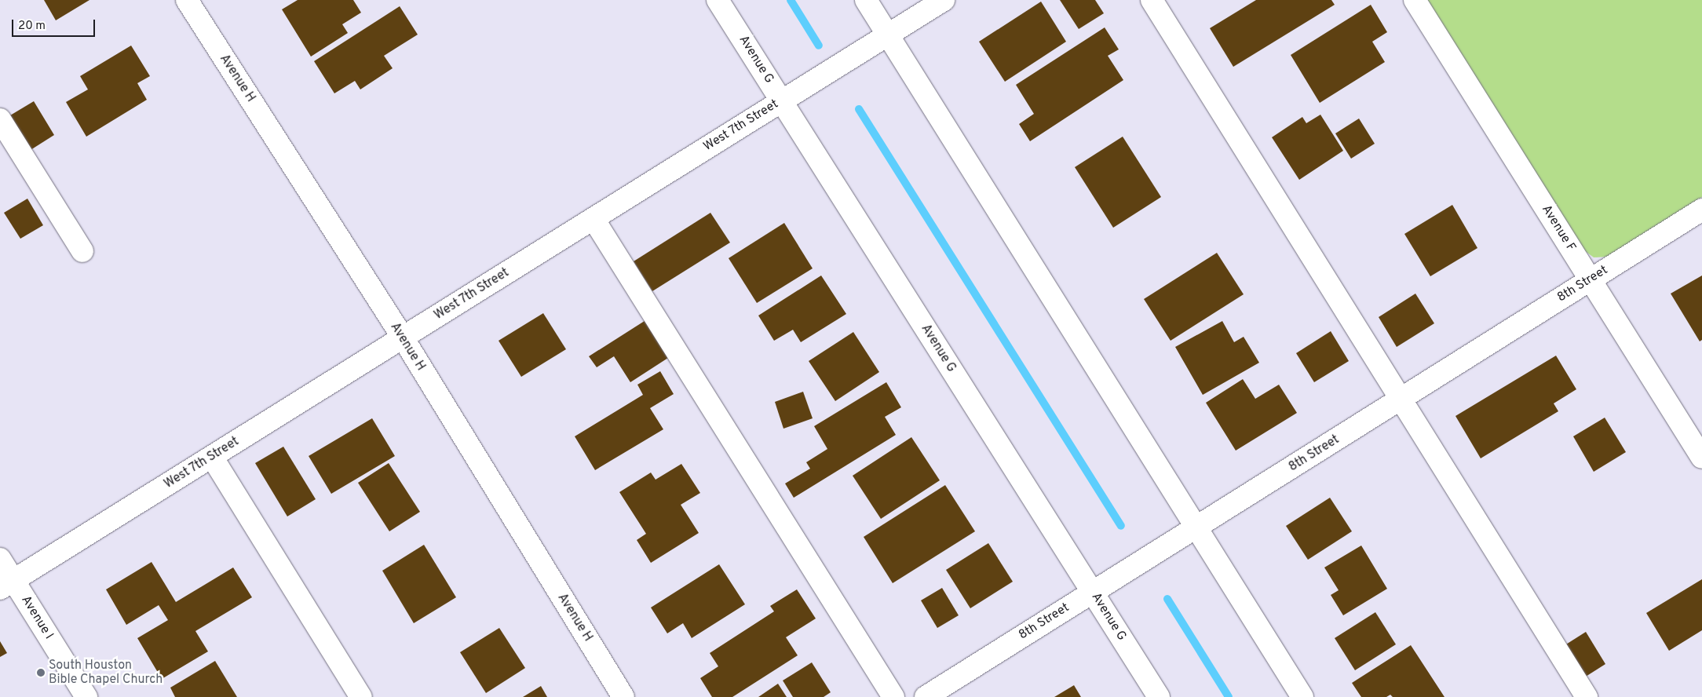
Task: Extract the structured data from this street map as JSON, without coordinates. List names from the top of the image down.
{
  "streets": {
    "street": [
      "Avenue G",
      "Avenue H",
      "West 7th Street",
      "Avenue F",
      "8th Street",
      "Avenue I"
    ]
  },
  "crossings": [
    ["Avenue G", "West 7th Street"],
    ["Avenue G", "8th Street"],
    ["Avenue H", "West 7th Street"],
    ["West 7th Street", "Avenue I"],
    ["Avenue F", "8th Street"]
  ],
  "places": ["South Houston Bible Chapel Church"],
  "scale_bar": "20 m"
}
